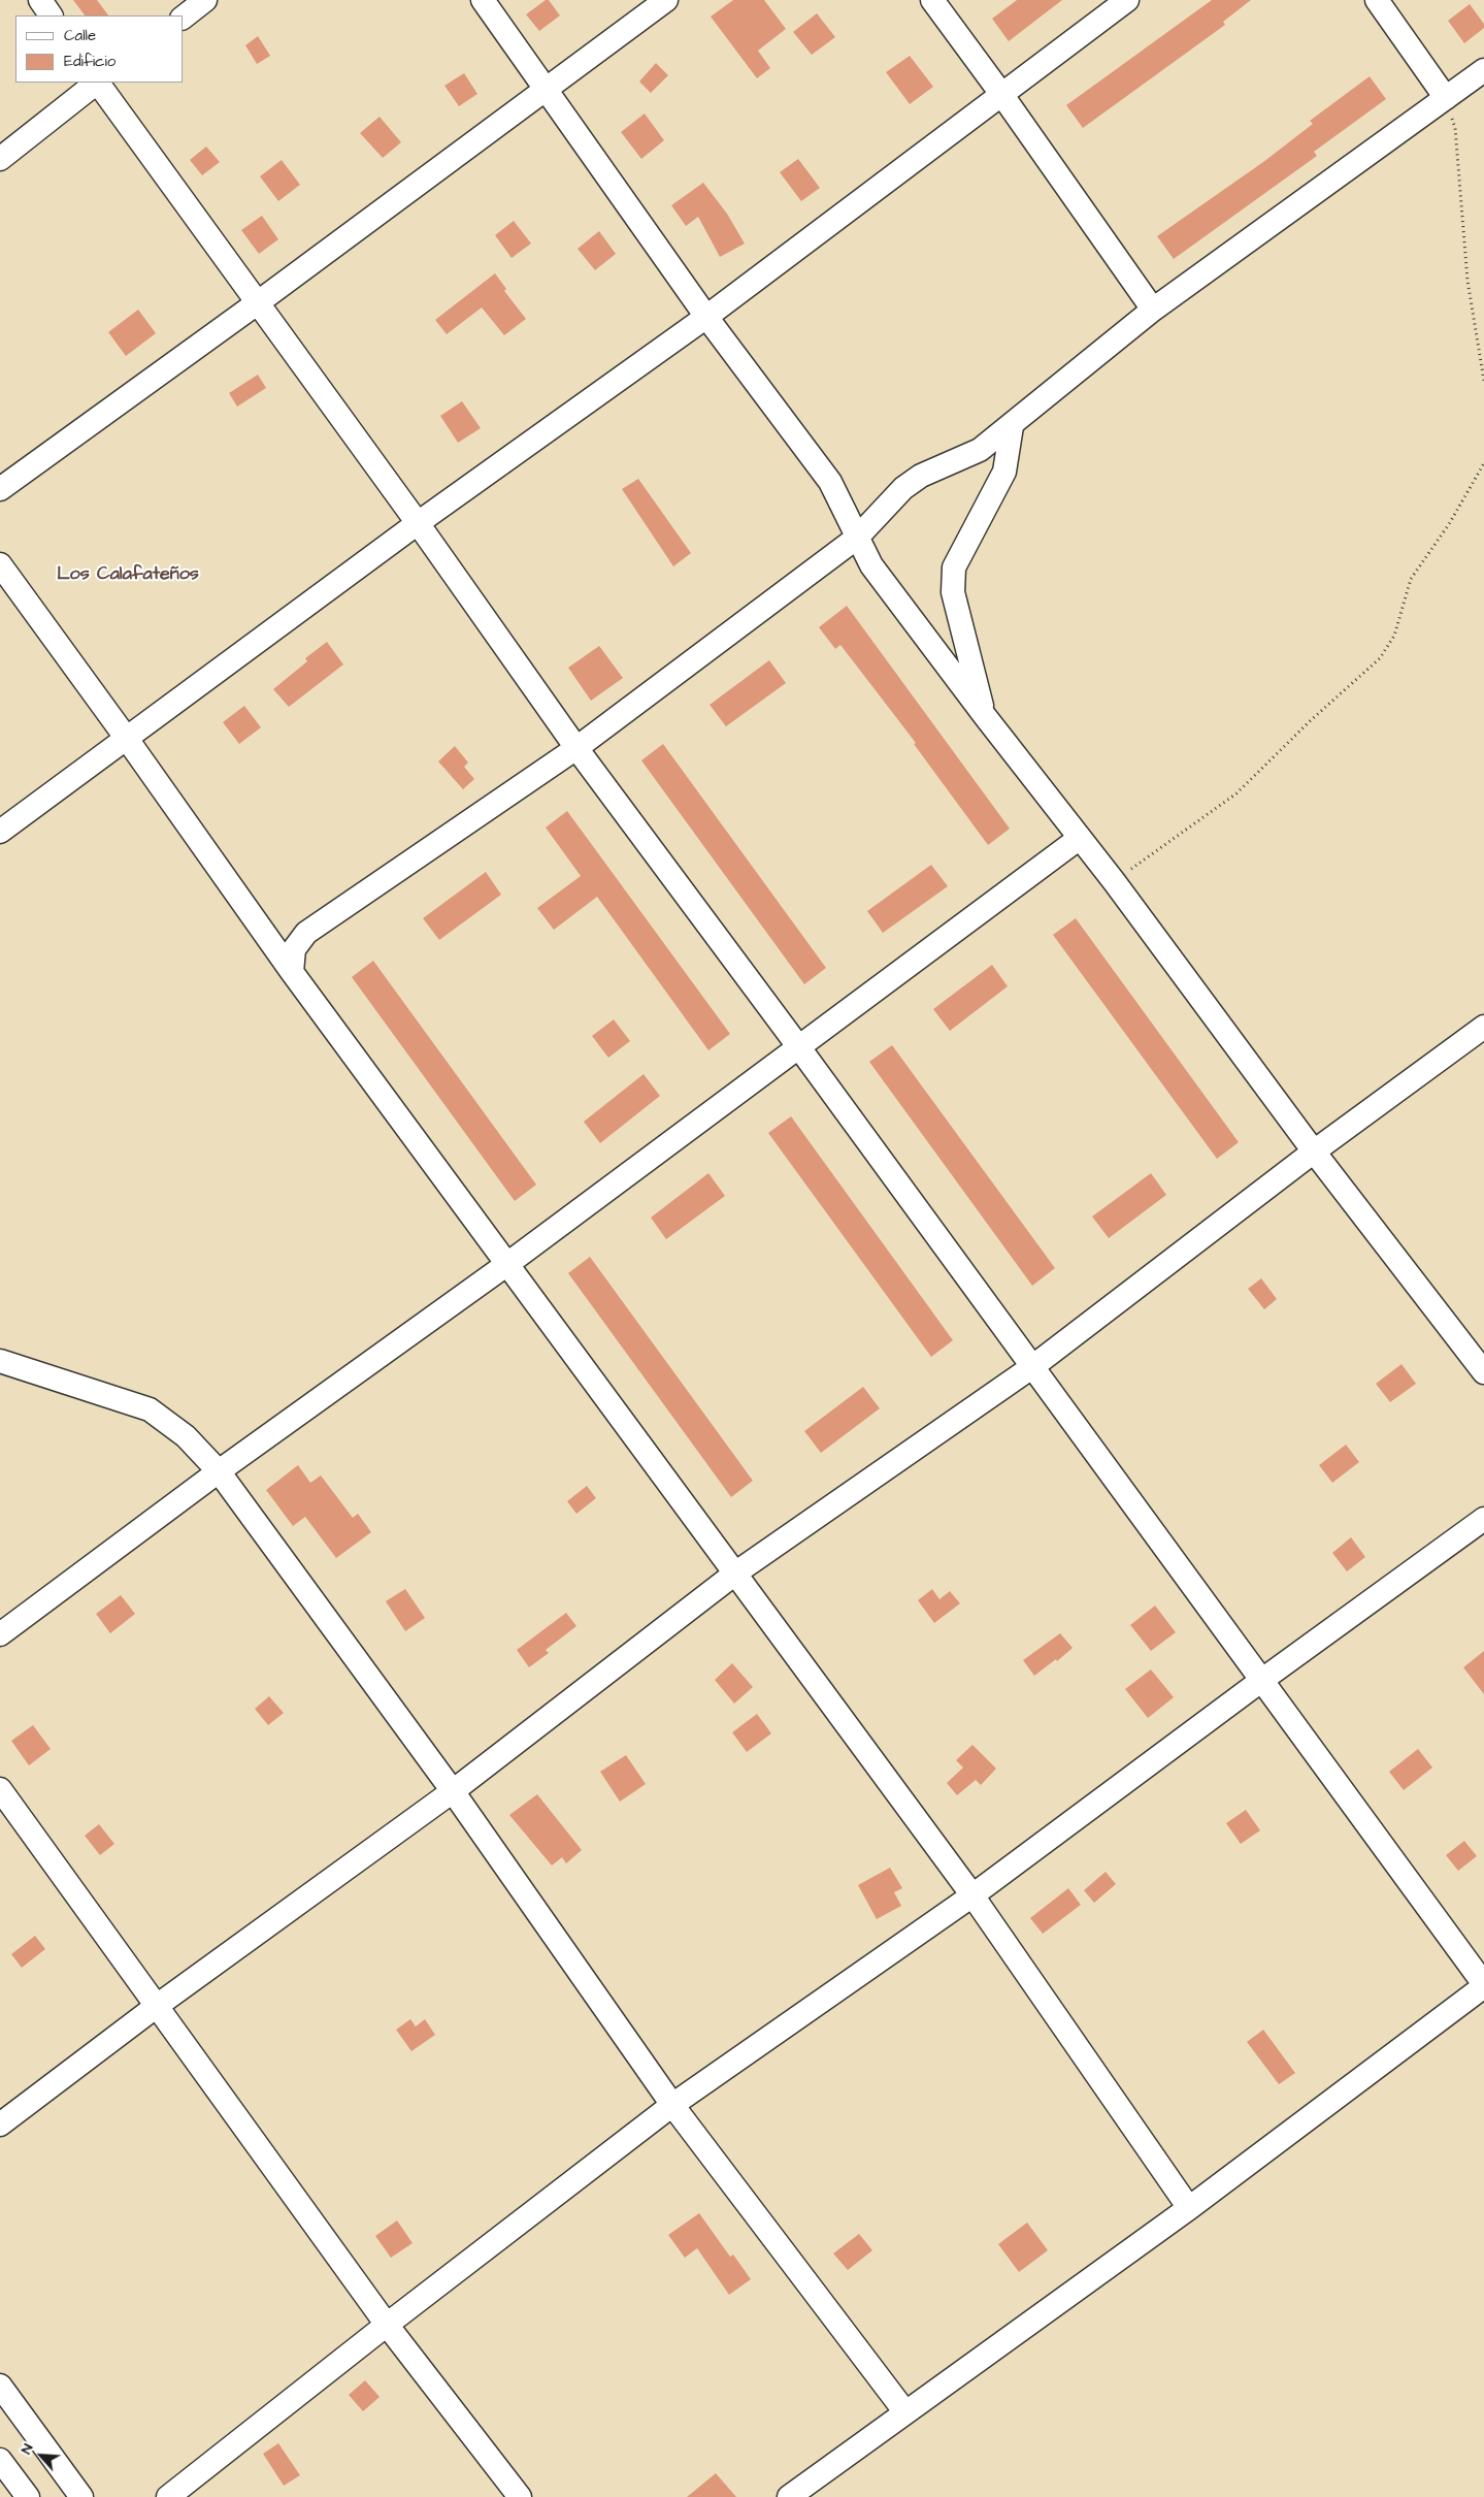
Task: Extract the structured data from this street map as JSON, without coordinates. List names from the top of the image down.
{
  "districts": ["Los Calafateños"],
  "legend": ["Calle", "Edificio"],
  "north": "top left"
}
